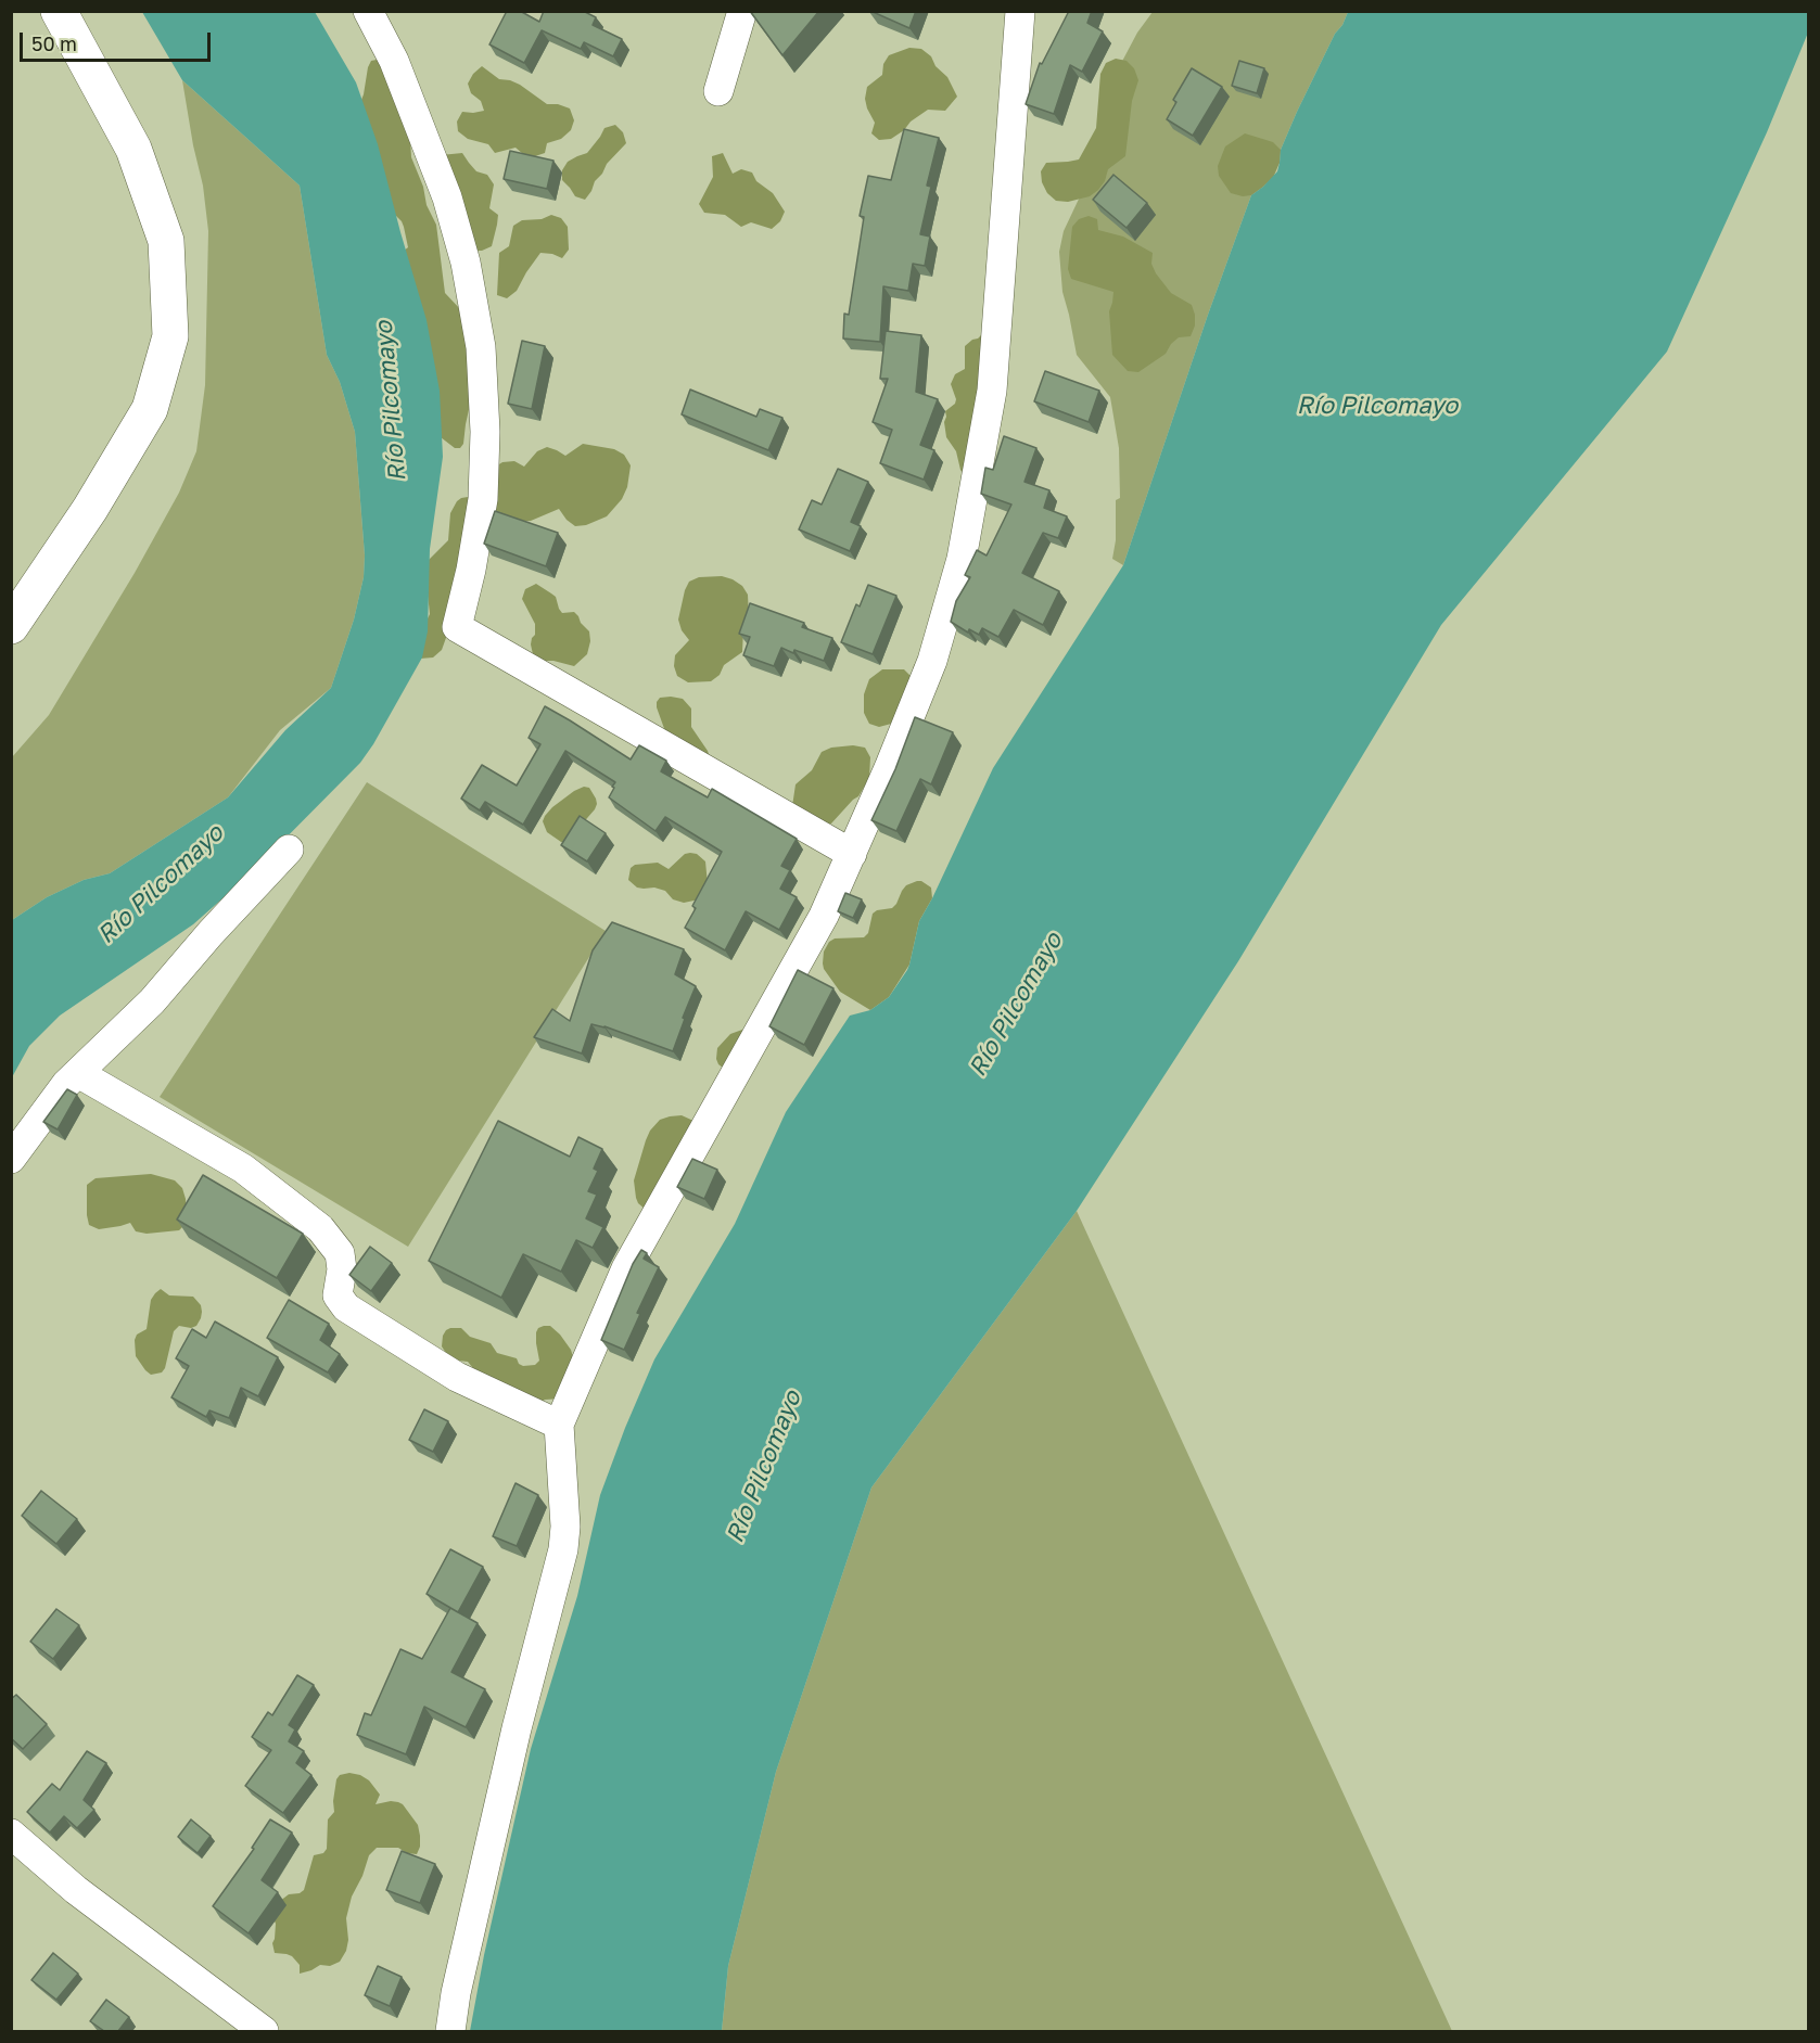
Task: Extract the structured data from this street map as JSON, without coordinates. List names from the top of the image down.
{
  "water": ["Río Pilcomayo"],
  "scale_bar": "50 m"
}
